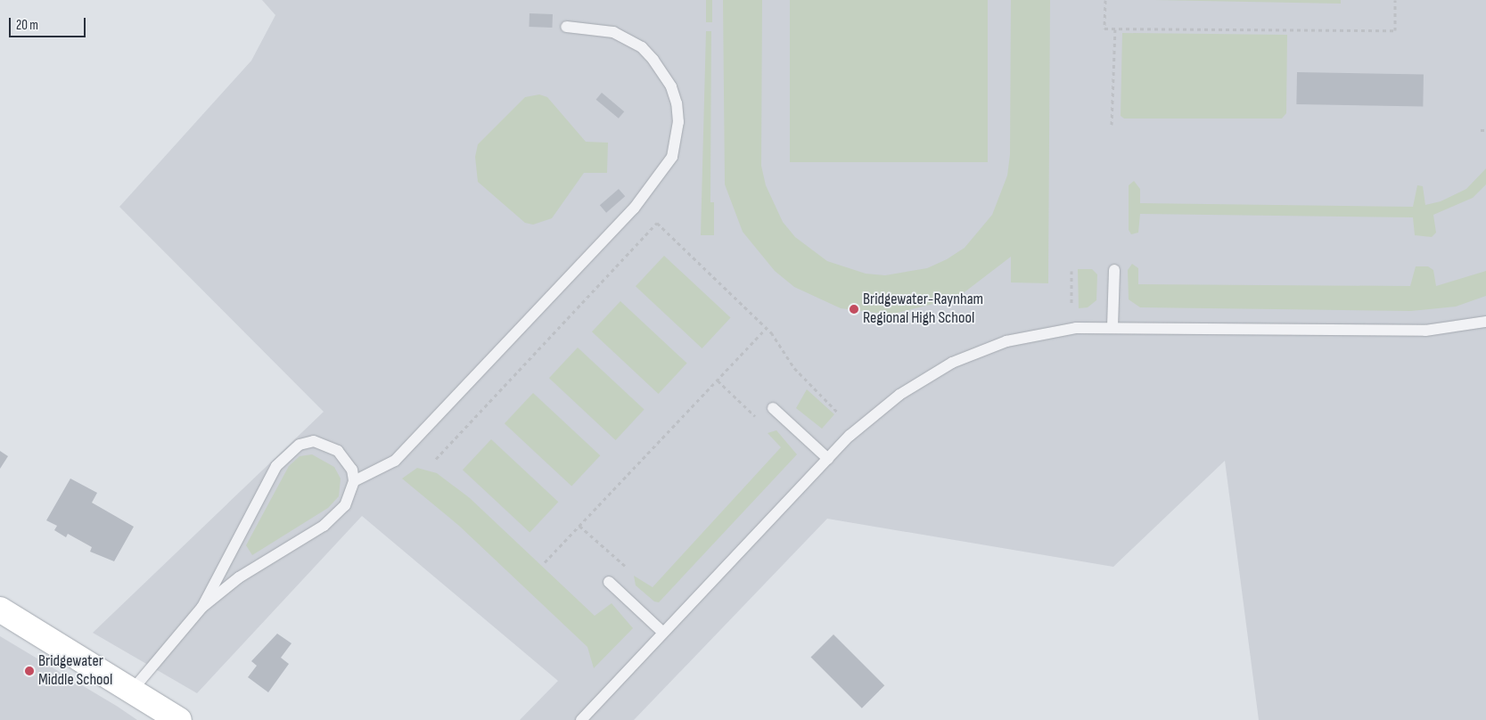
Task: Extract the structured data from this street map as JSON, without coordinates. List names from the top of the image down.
{
  "places": ["Bridgewater-Raynham Regional High School", "Bridgewater Middle School"],
  "scale_bar": "20 m"
}
